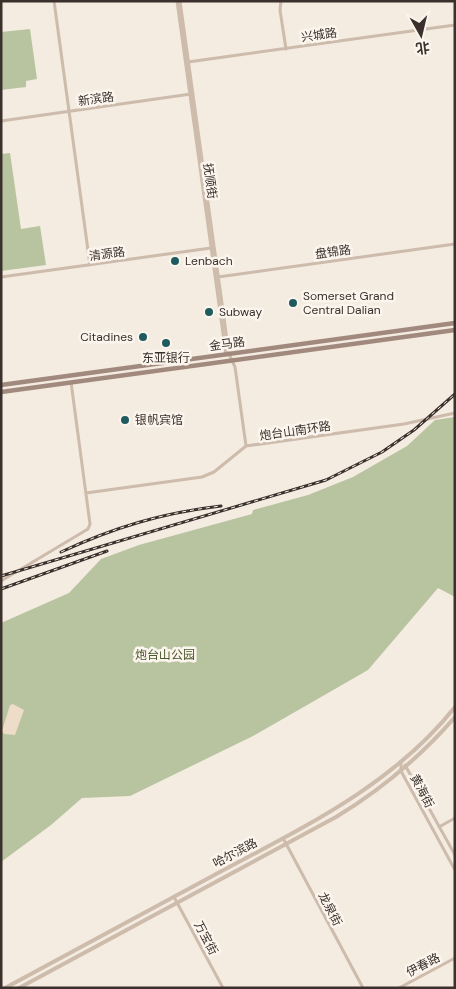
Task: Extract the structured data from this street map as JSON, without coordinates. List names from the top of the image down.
{
  "streets": {
    "main road": ["金马路"],
    "street": [
      "兴城路",
      "新滨路",
      "抚顺街",
      "盘锦路",
      "清源路",
      "炮台山南环路",
      "黄海街",
      "哈尔滨路",
      "龙泉街",
      "万宝街",
      "伊春路"
    ]
  },
  "crossings": [
    ["兴城路", "抚顺街"],
    ["新滨路", "抚顺街"],
    ["抚顺街", "盘锦路"],
    ["抚顺街", "清源路"],
    ["抚顺街", "金马路"],
    ["抚顺街", "炮台山南环路"],
    ["黄海街", "哈尔滨路"],
    ["哈尔滨路", "龙泉街"],
    ["哈尔滨路", "万宝街"]
  ],
  "parks": ["炮台山公园"],
  "places": [
    "Lenbach",
    "Somerset Grand Central Dalian",
    "Subway",
    "Citadines",
    "东亚银行",
    "银帆宾馆"
  ],
  "north": "bottom"
}
